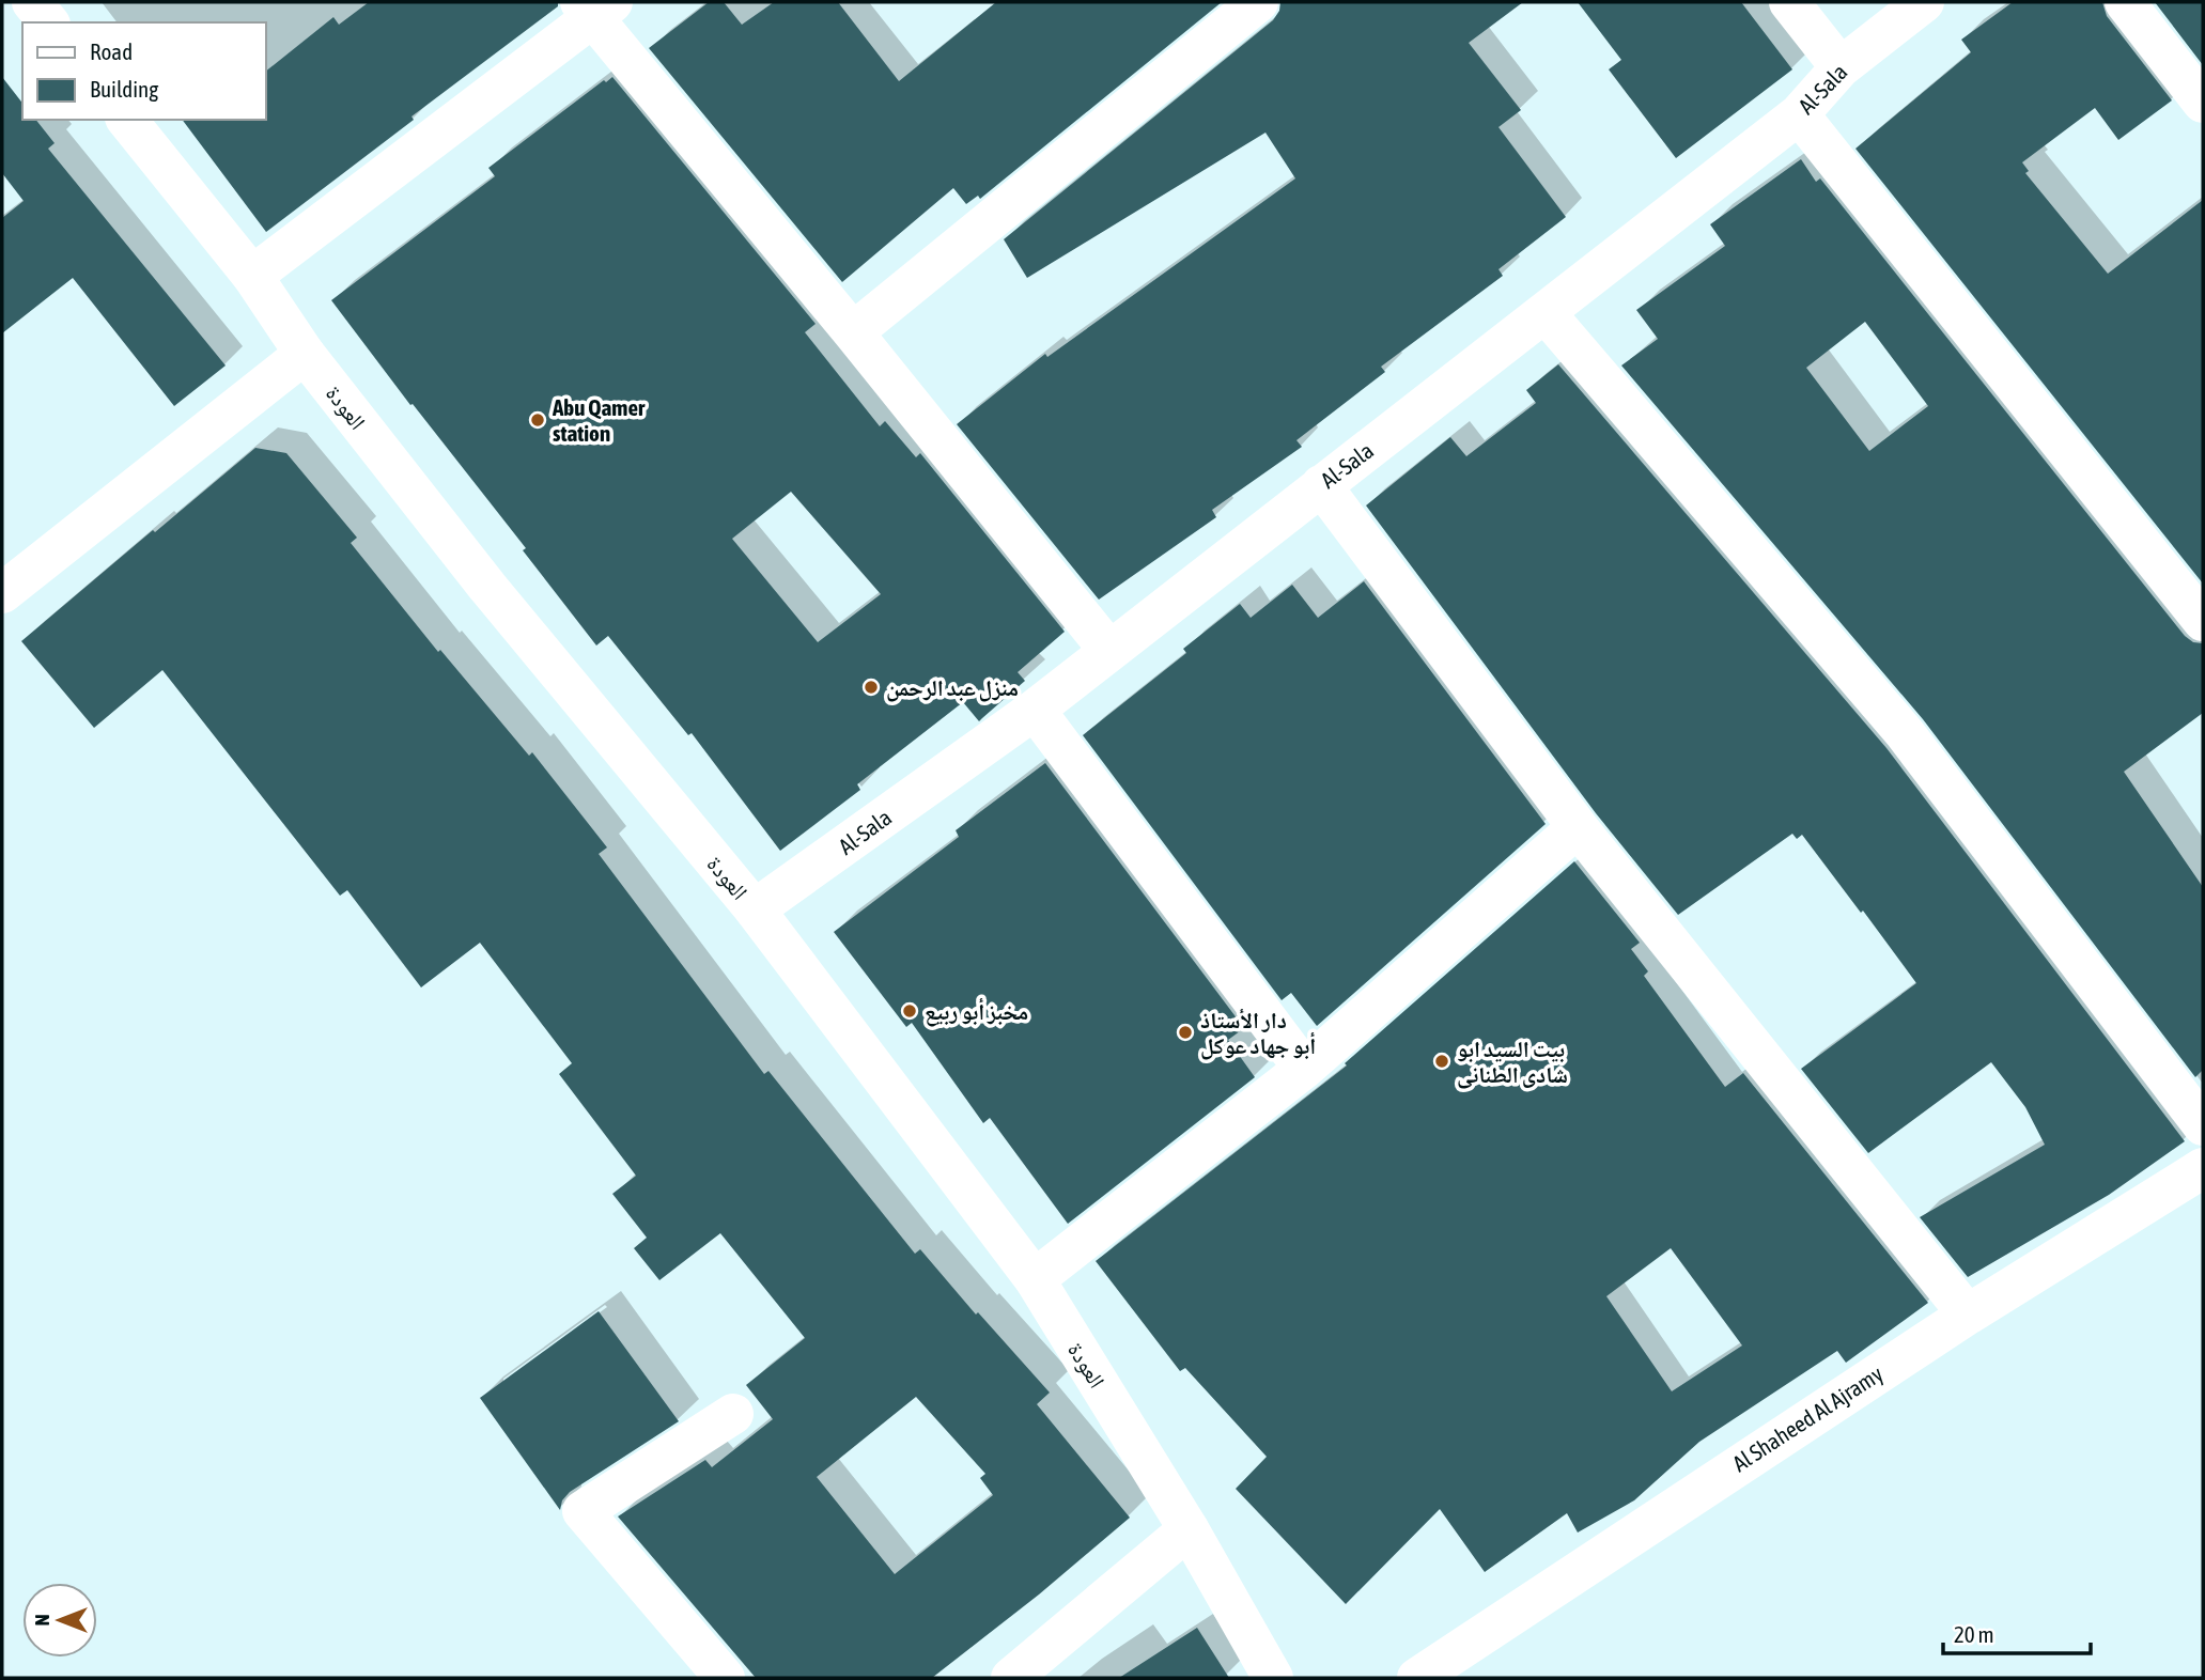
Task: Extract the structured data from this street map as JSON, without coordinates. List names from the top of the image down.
{
  "streets": {
    "street": ["Al-Sala", "العودة", "Al Shaheed Al Ajramy"]
  },
  "crossings": [
    ["Al-Sala", "العودة"]
  ],
  "places": [
    "Abu Qamer station",
    "منزل عبد الرحمن",
    "مخبز أبو ربيع",
    "دار الأستاذ أبو جهاد عوكل",
    "بيت السيد ابو شادى الطنانى"
  ],
  "legend": ["Road", "Building"],
  "scale_bar": "20 m",
  "north": "left"
}
